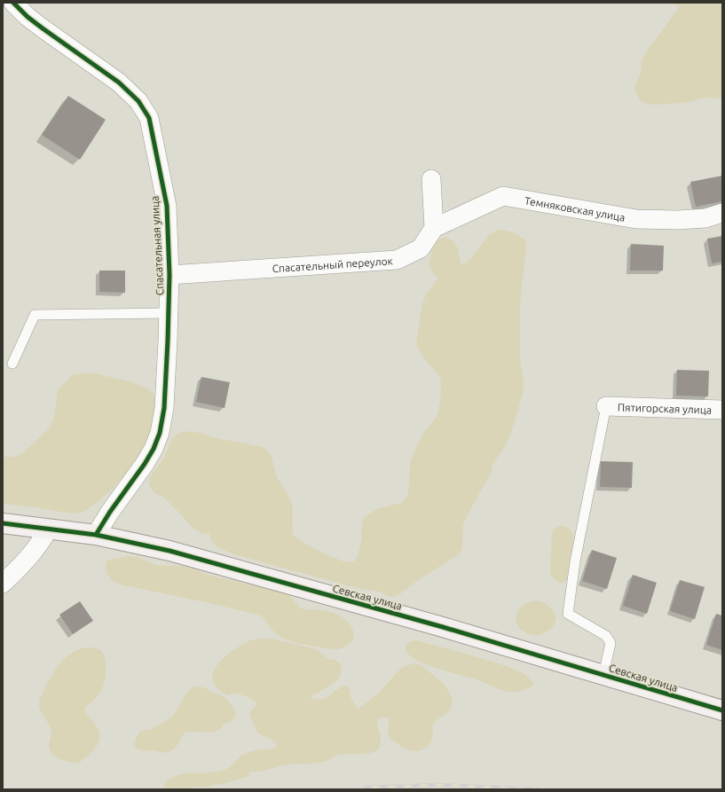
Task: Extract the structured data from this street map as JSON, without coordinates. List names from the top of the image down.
{
  "streets": {
    "street": [
      "Темняковская улица",
      "Спасательная улица",
      "Спасательный переулок",
      "Пятигорская улица",
      "Севская улица"
    ]
  },
  "crossings": [
    ["Темняковская улица", "Спасательный переулок"],
    ["Спасательная улица", "Спасательный переулок"],
    ["Спасательная улица", "Севская улица"]
  ]
}
